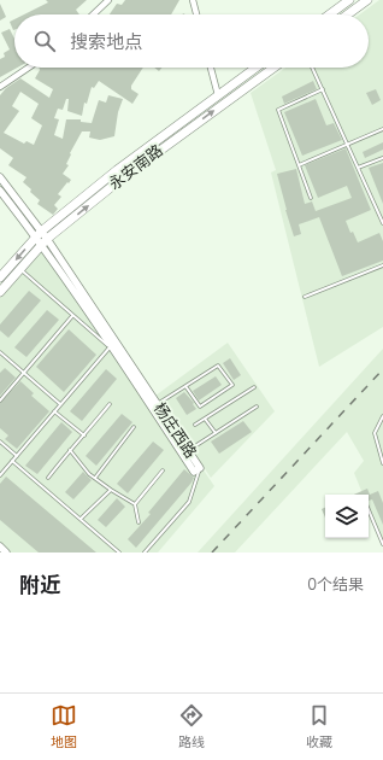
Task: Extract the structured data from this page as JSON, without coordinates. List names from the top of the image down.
{
  "streets": {
    "main road": ["永安南路"],
    "street": ["杨庄西路"]
  },
  "crossings": [
    ["永安南路", "杨庄西路"]
  ],
  "page": {
    "search": "搜索地点",
    "heading": ["附近", "0个结果"],
    "nav": ["地图", "路线", "收藏"]
  }
}
